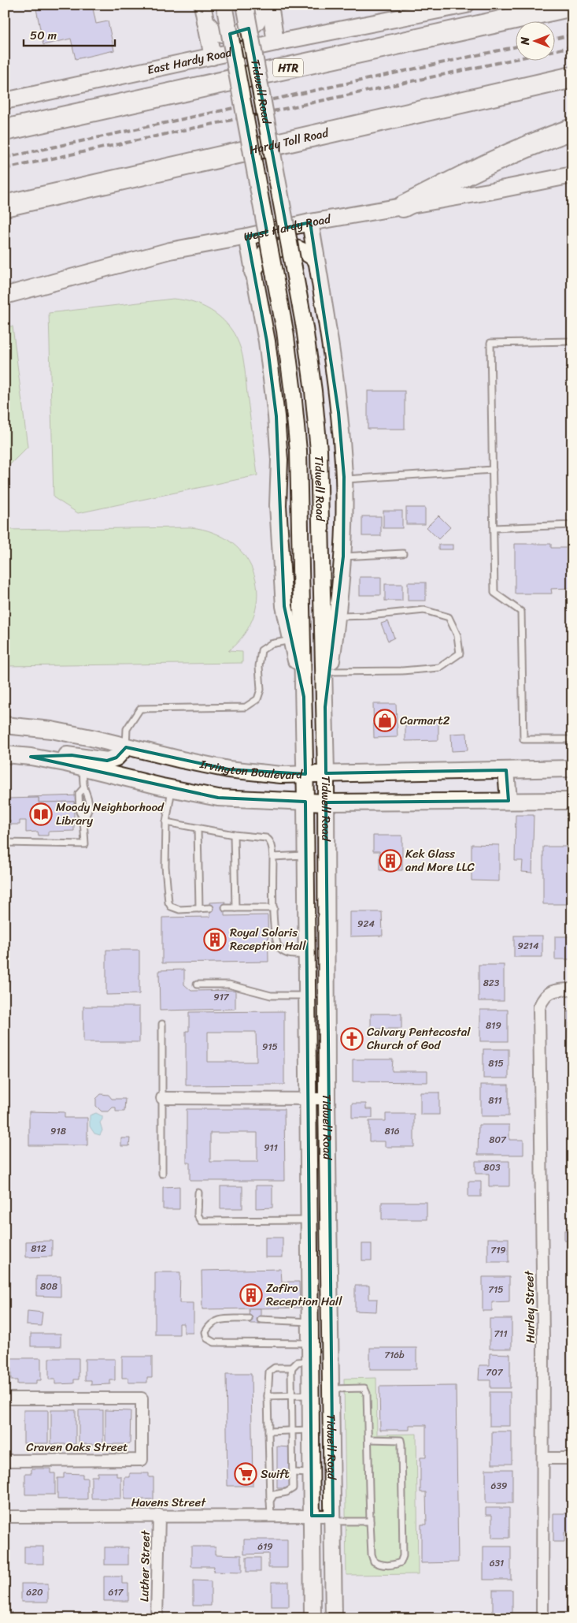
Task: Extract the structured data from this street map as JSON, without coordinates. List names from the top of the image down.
{
  "streets": {
    "highway": ["HTR", "Hardy Toll Road"],
    "main road": [
      "East Hardy Road",
      "Tidwell Road",
      "West Hardy Road",
      "Irvington Boulevard"
    ],
    "street": [
      "Hurley Street",
      "Craven Oaks Street",
      "Havens Street",
      "Luther Street"
    ]
  },
  "crossings": [
    ["Tidwell Road", "Irvington Boulevard"],
    ["Tidwell Road", "Havens Street"],
    ["Havens Street", "Luther Street"]
  ],
  "places": {
    "shop": ["Carmart2"],
    "library": ["Moody Neighborhood Library"],
    "building": ["Kek Glass and More LLC", "Royal Solaris Reception Hall", "Zafiro Reception Hall"],
    "church": ["Calvary Pentecostal Church of God"],
    "supermarket": ["Swift"]
  },
  "house_numbers": [
    "924",
    "9214",
    "823",
    "917",
    "819",
    "915",
    "815",
    "811",
    "918",
    "816",
    "807",
    "911",
    "803",
    "812",
    "719",
    "808",
    "715",
    "711",
    "716b",
    "707",
    "639",
    "619",
    "631",
    "620",
    "617"
  ],
  "scale_bar": "50 m",
  "north": "left"
}
